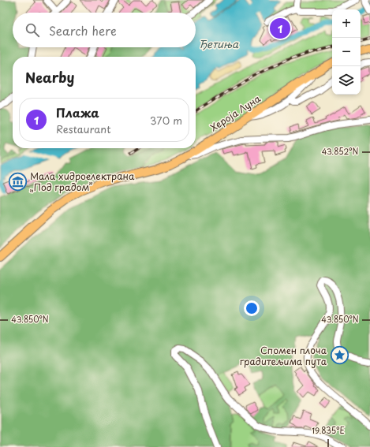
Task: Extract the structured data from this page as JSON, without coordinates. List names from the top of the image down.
{
  "streets": {
    "main road": ["Хероја Луна"]
  },
  "water": ["Ђетиња"],
  "places": {
    "museum": ["Мала хидроелектрана „Под градом”"],
    "place": ["Спомен плоча градитељима пута"]
  },
  "page": {
    "map_buttons": ["+", "−"],
    "search": "Search here",
    "pins": "1",
    "heading": "Nearby",
    "list": [
      {
        "mark": "1",
        "name": "Плажа",
        "note": "Restaurant",
        "value": "370 m"
      }
    ]
  },
  "coordinates": ["43.852°N", "43.850°N", "19.835°E"]
}
